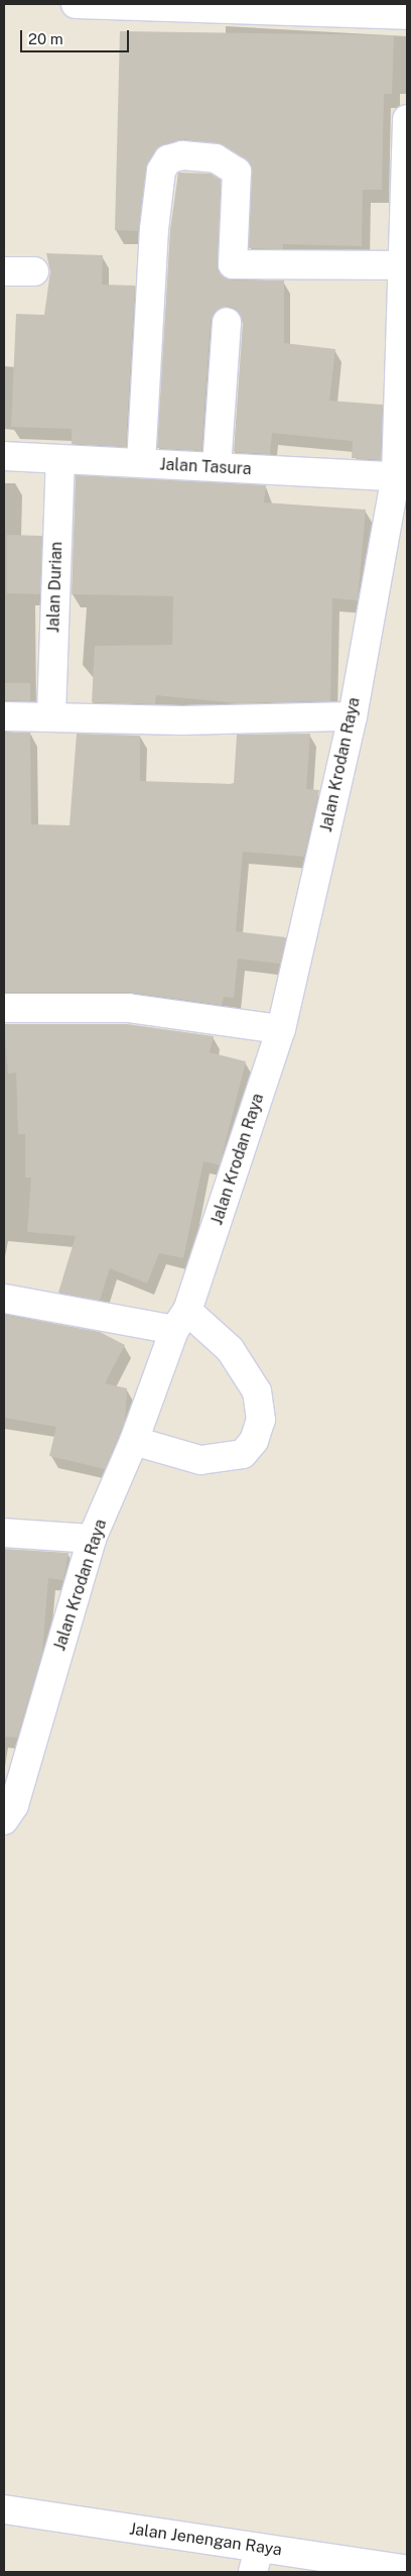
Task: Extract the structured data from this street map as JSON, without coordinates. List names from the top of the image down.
{
  "streets": {
    "street": [
      "Jalan Tasura",
      "Jalan Durian",
      "Jalan Krodan Raya",
      "Jalan Jenengan Raya"
    ]
  },
  "crossings": [
    ["Jalan Tasura", "Jalan Durian"],
    ["Jalan Tasura", "Jalan Krodan Raya"]
  ],
  "scale_bar": "20 m"
}
